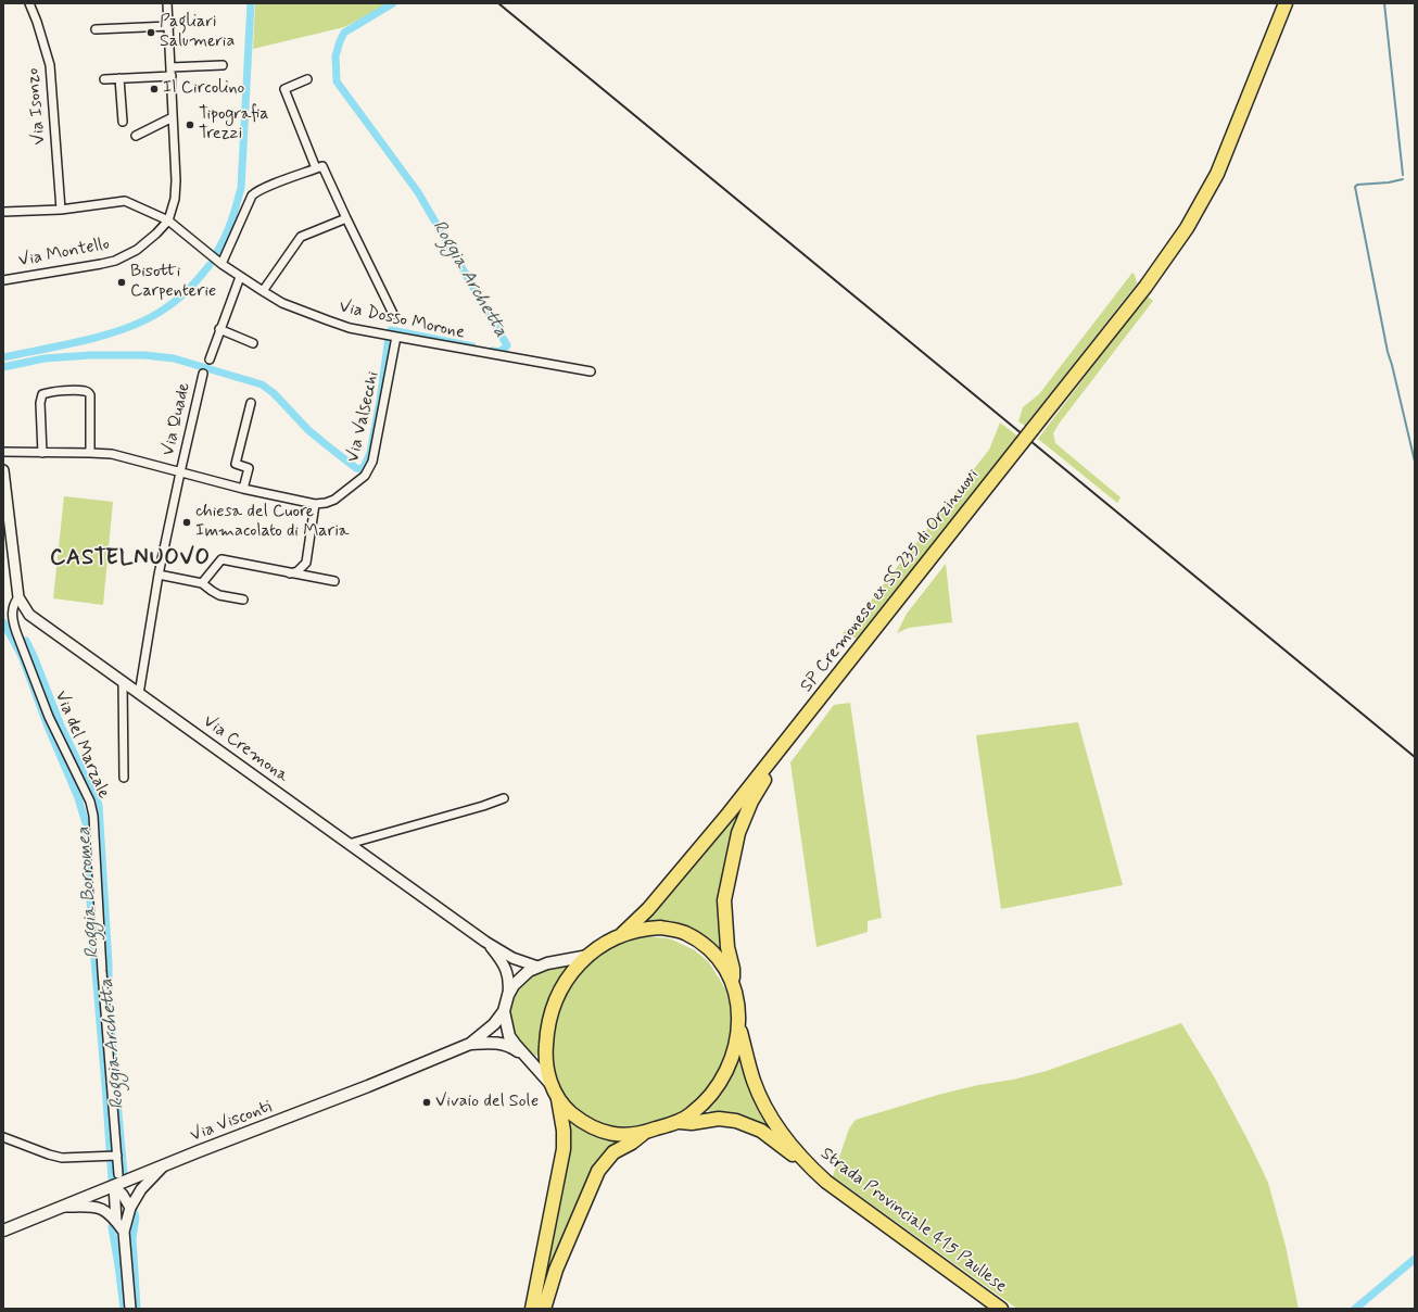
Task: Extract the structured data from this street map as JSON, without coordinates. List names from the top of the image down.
{
  "streets": {
    "main road": ["SP Cremonese ex SS 235 di Orzinuovi", "Via Visconti", "Strada Provinciale 415 Paullese"],
    "street": [
      "Via Isonzo",
      "Via Montello",
      "Via Dosso Morone",
      "Via Valsecchi",
      "Via Quade",
      "Via del Marzale",
      "Via Cremona"
    ]
  },
  "crossings": [
    ["Via Isonzo", "Via Dosso Morone"],
    ["Via Montello", "Via Dosso Morone"],
    ["Via Dosso Morone", "Via Valsecchi"],
    ["Via Valsecchi", "Via Quade"],
    ["Via Quade", "Via Cremona"],
    ["Via del Marzale", "Via Cremona"]
  ],
  "districts": ["CASTELNUOVO"],
  "water": ["Roggia Archetta", "Roggia Borromea"],
  "places": [
    "Pagliari Salumeria",
    "Il Circolino",
    "Tipografia Trezzi",
    "Bisotti Carpenterie",
    "chiesa del Cuore Immacolato di Maria",
    "Vivaio del Sole"
  ]
}
